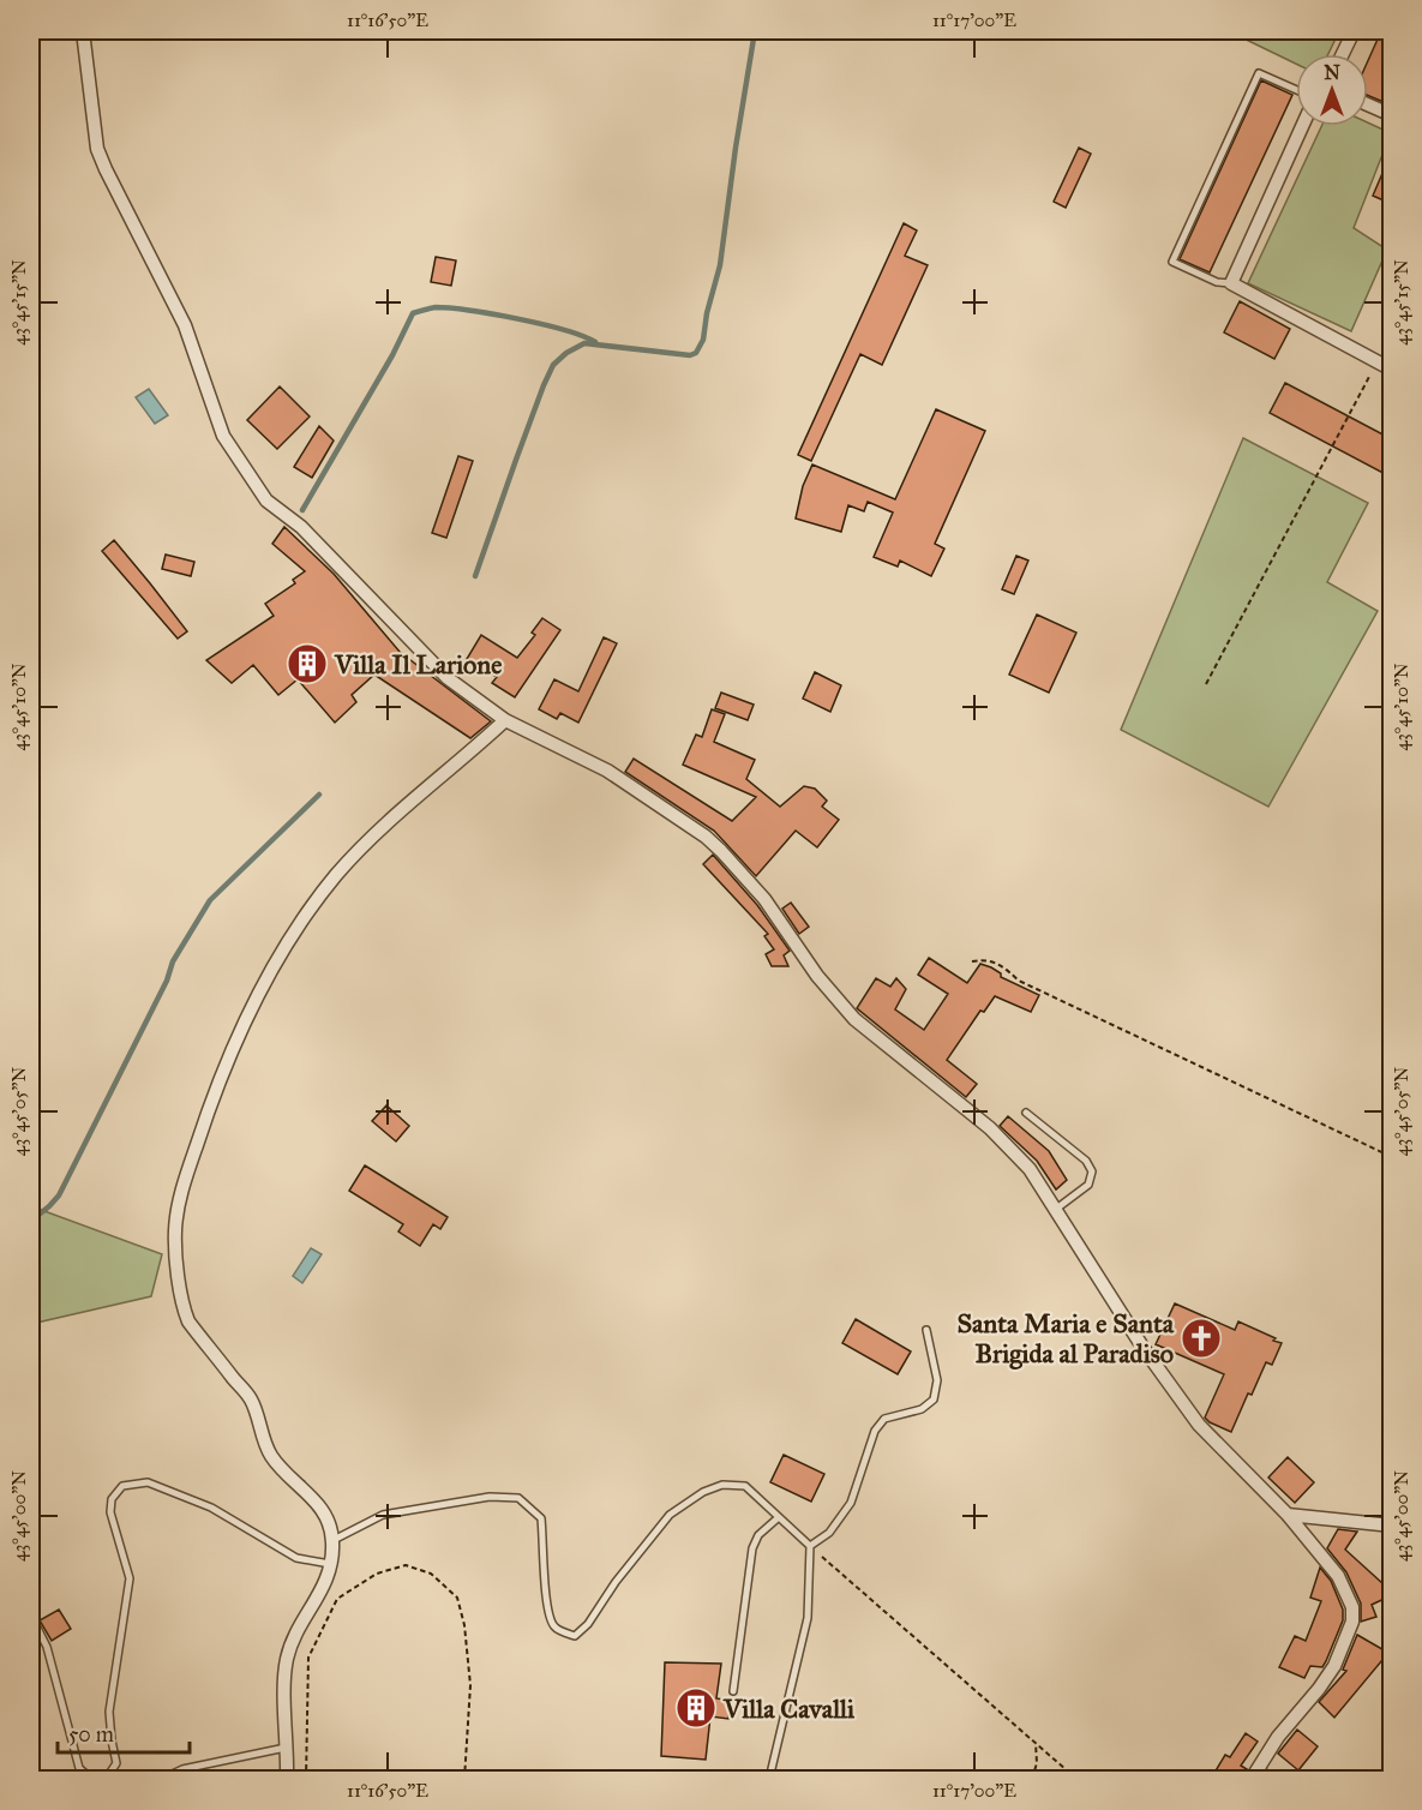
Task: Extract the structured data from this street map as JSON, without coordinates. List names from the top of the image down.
{
  "places": {
    "building": ["Villa Il Larione", "Villa Cavalli"],
    "church": ["Santa Maria e Santa Brigida al Paradiso"]
  },
  "scale_bar": "50 m",
  "north": "top",
  "coordinates": [
    "11°16'50\"E",
    "11°17'00\"E",
    "43°45'15\"N",
    "43°45'10\"N",
    "43°45'05\"N",
    "43°45'00\"N"
  ]
}
